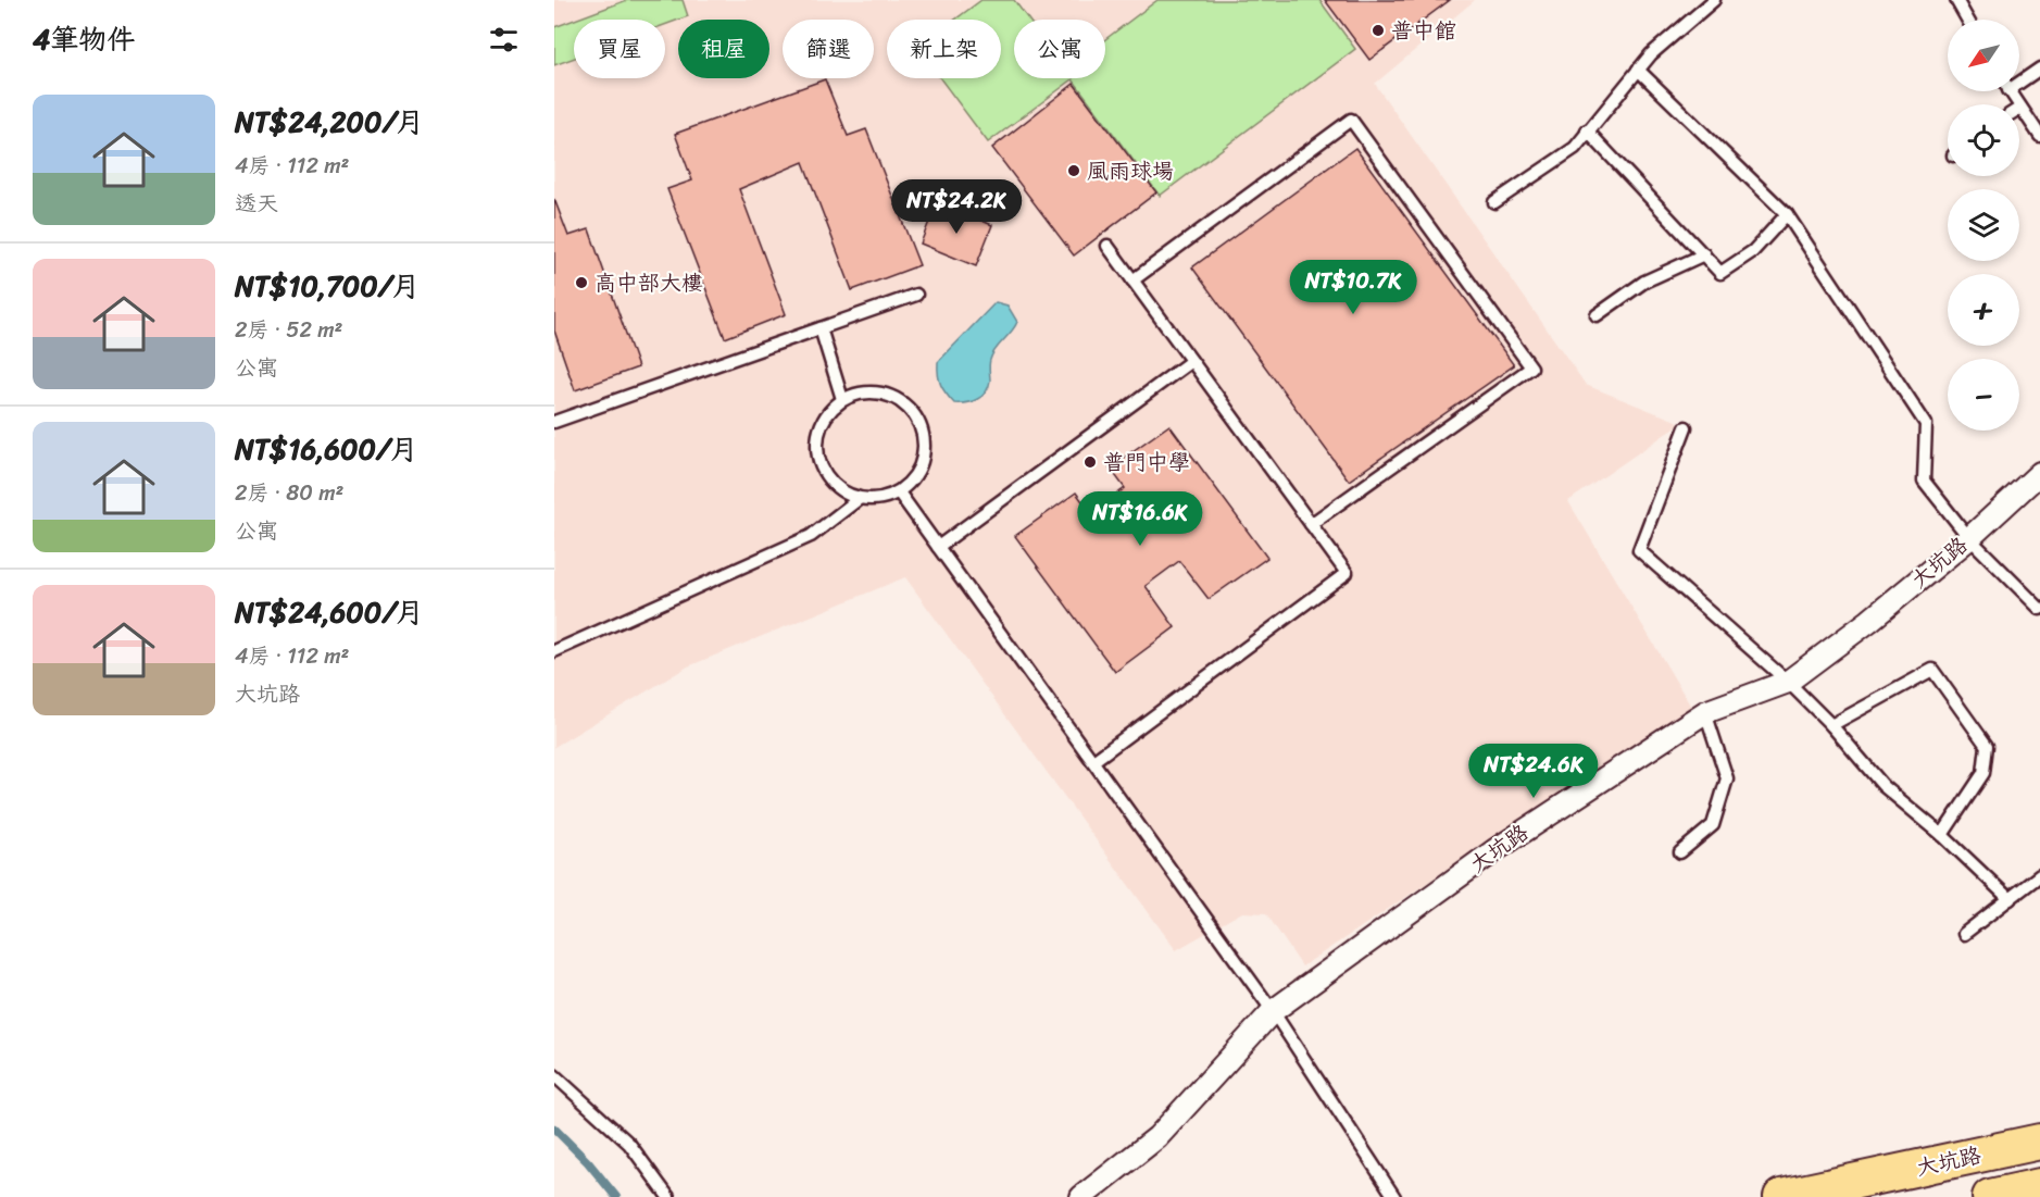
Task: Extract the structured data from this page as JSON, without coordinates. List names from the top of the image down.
{
  "streets": {
    "main road": ["大坑路"]
  },
  "places": [
    "普中館",
    "風雨球場",
    "高中部大樓",
    "普門中學"
  ],
  "north": "bottom left",
  "page": {
    "heading": "4筆物件",
    "map_buttons": ["+", "−"],
    "chip": [
      "買屋",
      "租屋",
      "篩選",
      "新上架",
      "公寓"
    ],
    "list": [
      {
        "name": "NT$24,200/月",
        "note": "4房 · 112 m² · 透天"
      },
      {
        "name": "NT$10,700/月",
        "note": "2房 · 52 m² · 公寓"
      },
      {
        "name": "NT$16,600/月",
        "note": "2房 · 80 m² · 公寓"
      },
      {
        "name": "NT$24,600/月",
        "note": "4房 · 112 m² · 大坑路"
      }
    ],
    "price": [
      "NT$24.2K",
      "NT$10.7K",
      "NT$16.6K",
      "NT$24.6K"
    ]
  }
}
